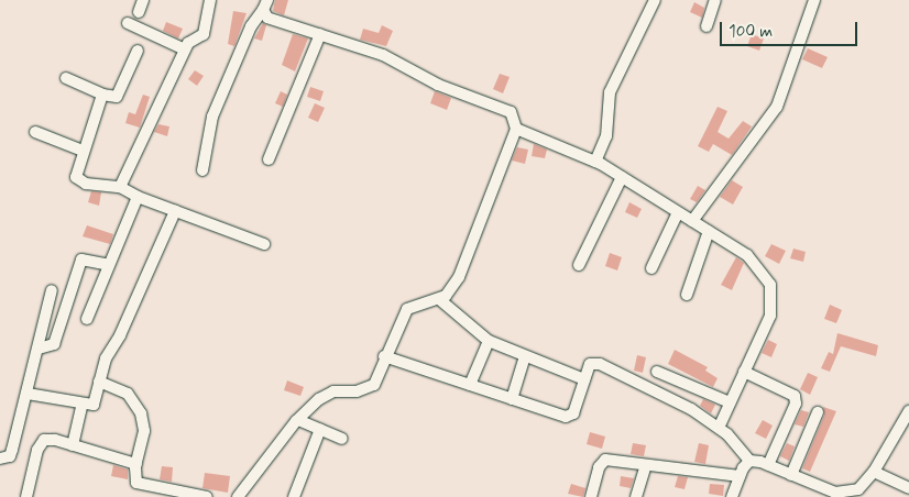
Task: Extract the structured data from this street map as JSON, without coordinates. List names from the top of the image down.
{
  "scale_bar": "100 m"
}
